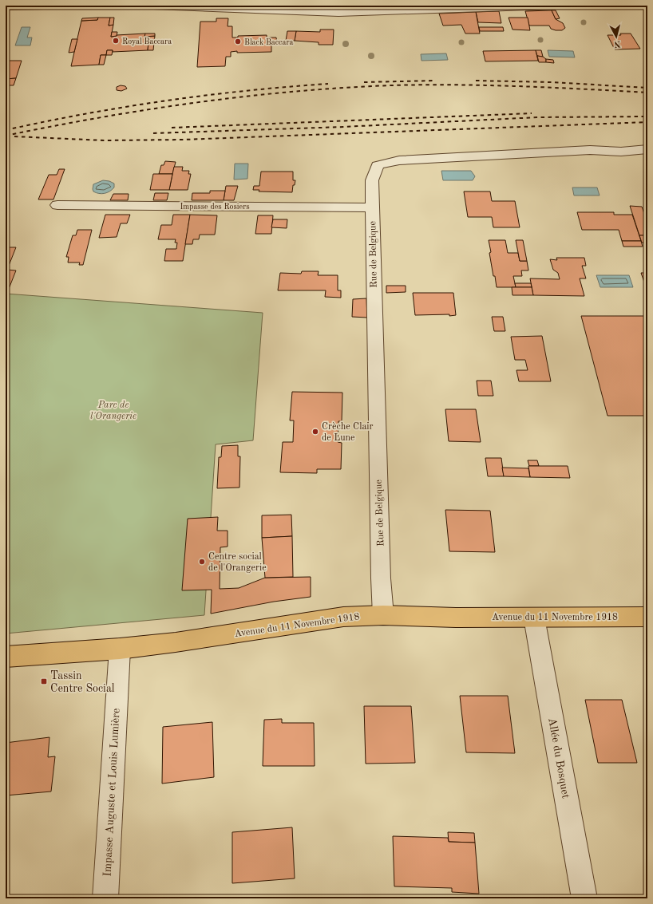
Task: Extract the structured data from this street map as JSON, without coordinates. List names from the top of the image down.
{
  "streets": {
    "main road": ["Avenue du 11 Novembre 1918"],
    "street": [
      "Impasse des Rosiers",
      "Rue de Belgique",
      "Allée du Bosquet",
      "Impasse Auguste et Louis Lumière"
    ]
  },
  "crossings": [
    ["Impasse des Rosiers", "Rue de Belgique"],
    ["Rue de Belgique", "Avenue du 11 Novembre 1918"],
    ["Avenue du 11 Novembre 1918", "Allée du Bosquet"],
    ["Avenue du 11 Novembre 1918", "Impasse Auguste et Louis Lumière"]
  ],
  "parks": ["Parc de l'Orangerie"],
  "places": {
    "other": [
      "Royal Baccara",
      "Black Baccara",
      "Crèche Clair de Lune",
      "Centre social de l'Orangerie"
    ],
    "transit": ["Tassin Centre Social"]
  },
  "north": "bottom"
}
